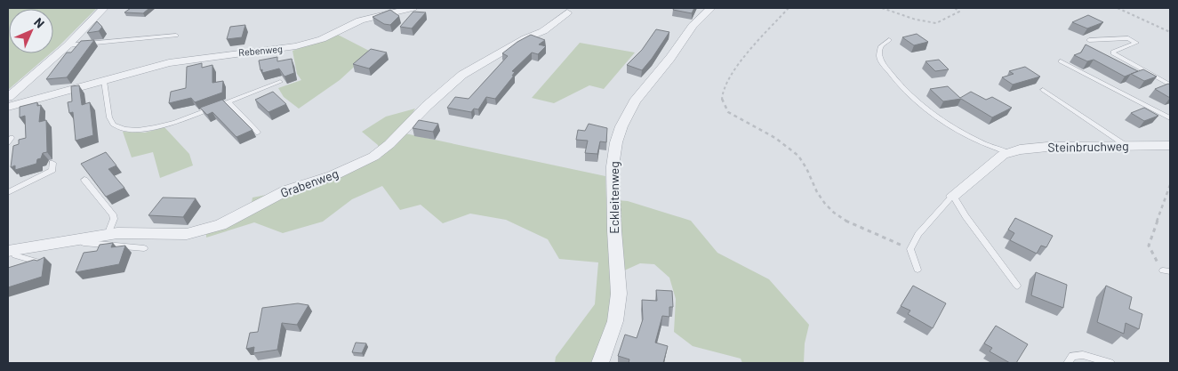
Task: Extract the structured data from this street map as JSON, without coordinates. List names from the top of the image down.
{
  "streets": {
    "street": [
      "Rebenweg",
      "Steinbruchweg",
      "Grabenweg",
      "Eckleitenweg"
    ]
  },
  "north": "top right"
}
